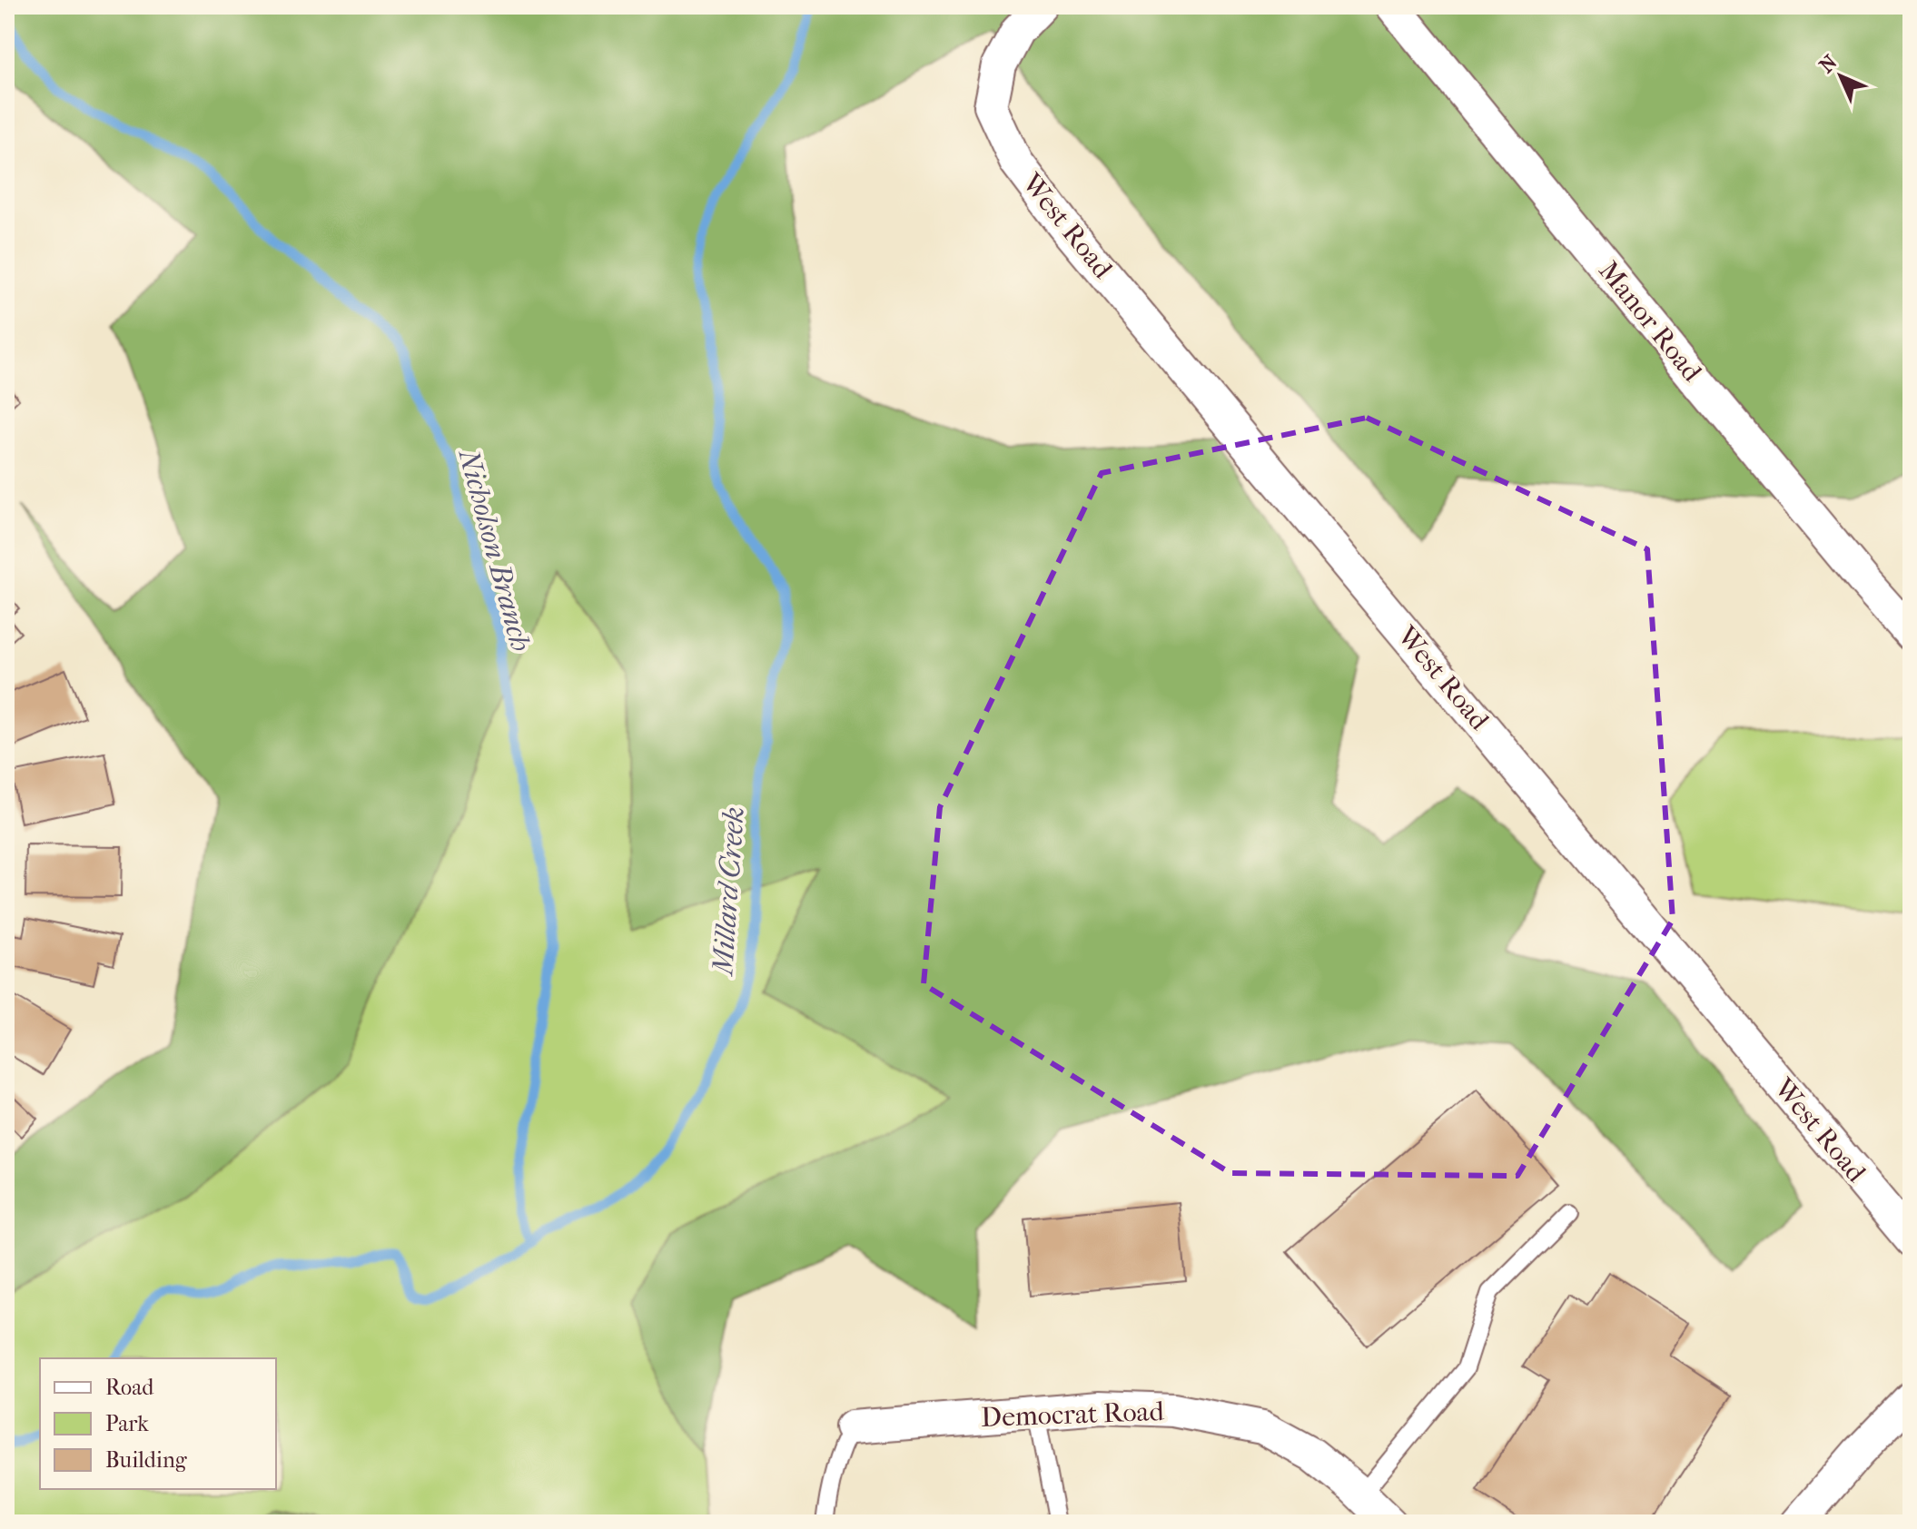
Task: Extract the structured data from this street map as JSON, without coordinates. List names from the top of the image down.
{
  "streets": {
    "street": ["West Road", "Manor Road", "Democrat Road"]
  },
  "water": ["Nicholson Branch", "Millard Creek"],
  "legend": ["Road", "Park", "Building"],
  "north": "top left"
}
